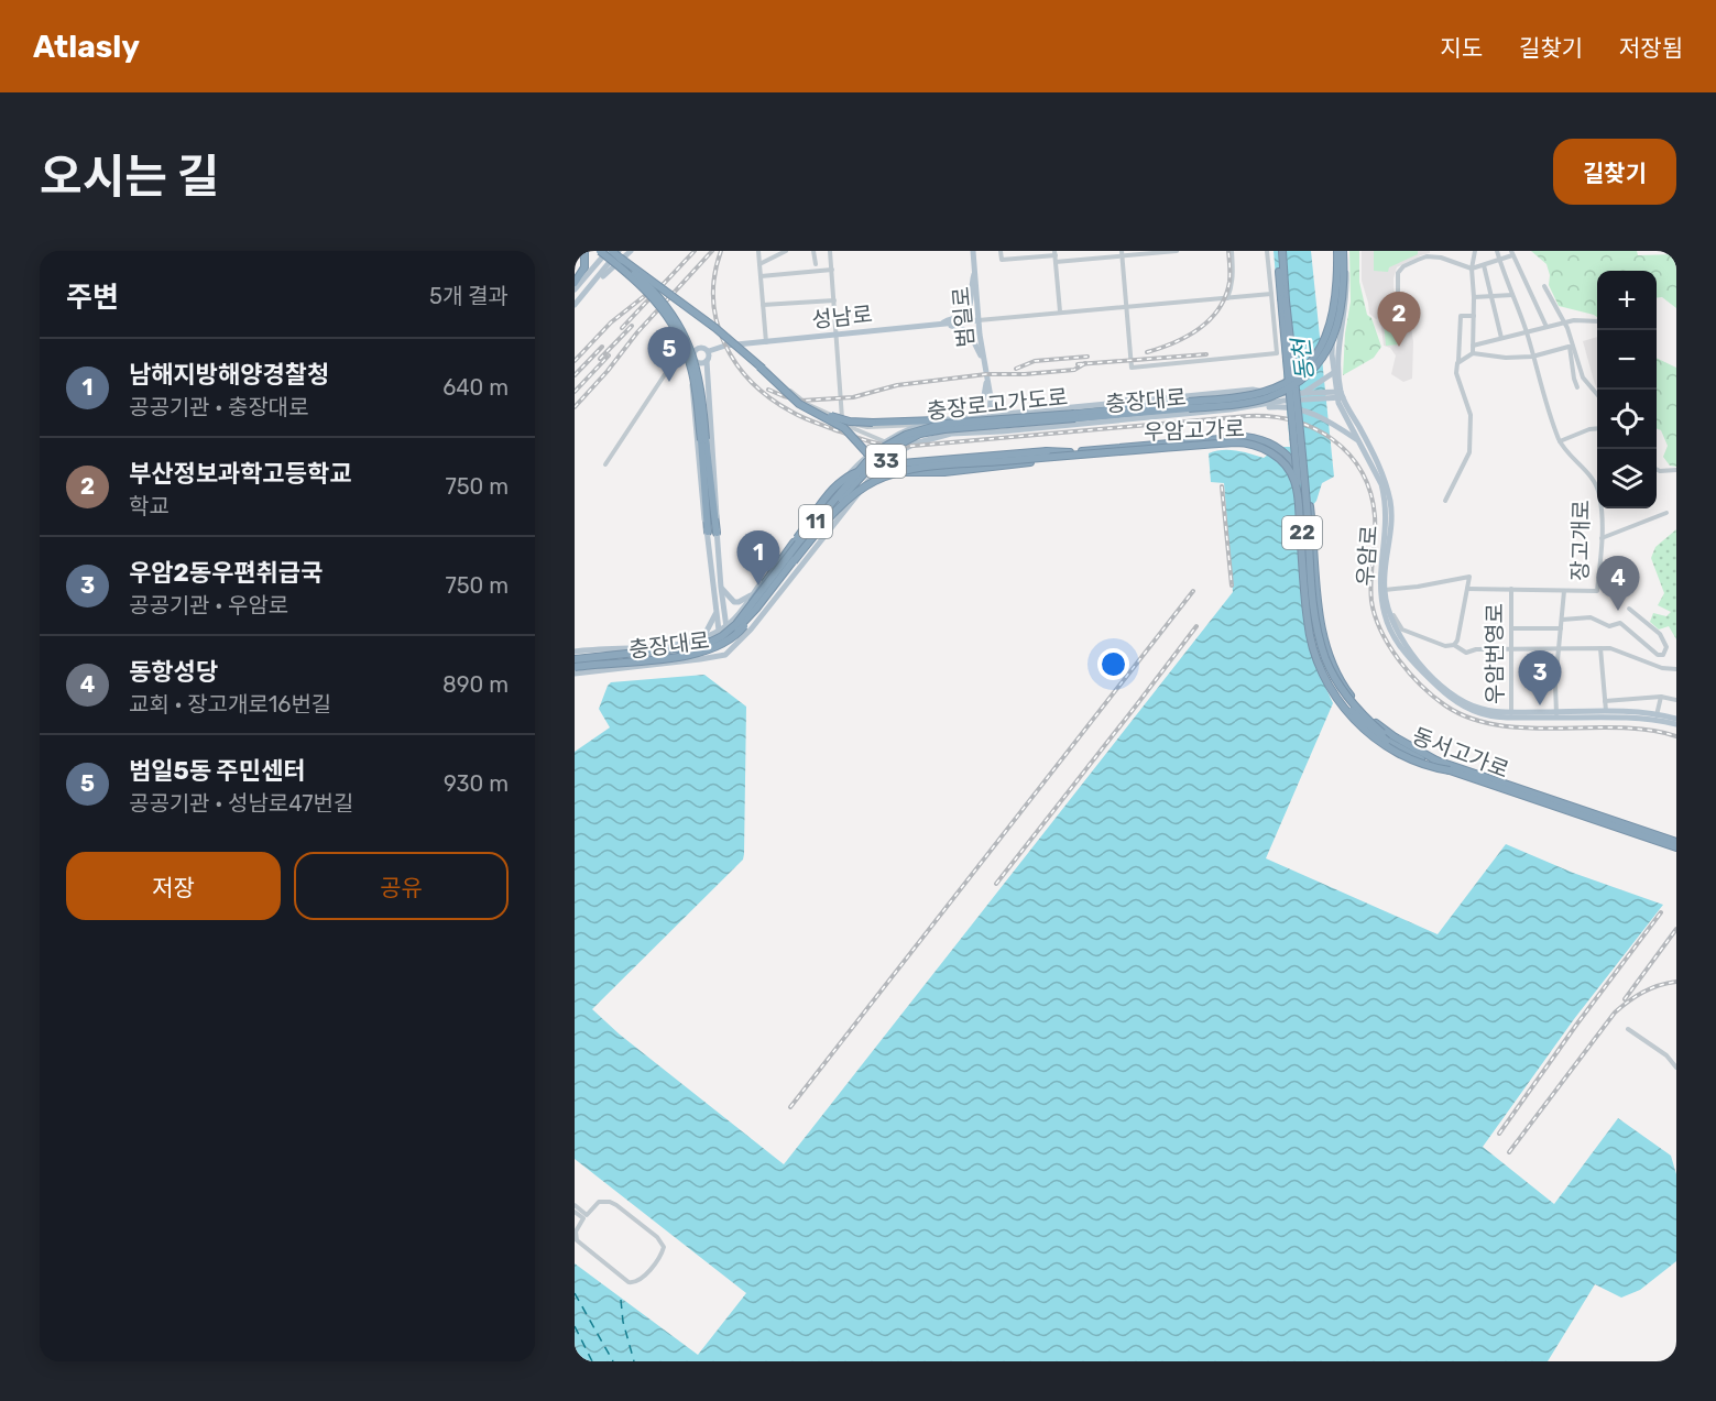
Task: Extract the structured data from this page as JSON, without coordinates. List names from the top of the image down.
{
  "streets": {
    "highway": [
      "충장로고가도로",
      "우암고가로",
      "33",
      "11",
      "22",
      "동서고가로"
    ],
    "main road": [
      "성남로",
      "범일로",
      "충장대로",
      "우암로"
    ],
    "street": ["장고개로", "우암번영로"]
  },
  "crossings": [
    ["성남로", "범일로"],
    ["충장대로", "우암로"],
    ["충장로고가도로", "우암고가로"],
    ["충장로고가도로", "우암로"],
    ["우암고가로", "33"],
    ["우암고가로", "동서고가로"],
    ["장고개로", "우암로"],
    ["장고개로", "우암번영로"],
    ["우암로", "우암번영로"]
  ],
  "water": ["동천"],
  "page": {
    "header": "Atlasly",
    "nav": ["지도", "길찾기", "저장됨"],
    "title": "오시는 길",
    "buttons": [
      "길찾기",
      ["저장", "공유"]
    ],
    "heading": ["주변", "5개 결과"],
    "map_buttons": ["+", "−"],
    "pins": [
      "2",
      "5",
      "1",
      "4",
      "3"
    ],
    "list": [
      {
        "mark": "1",
        "name": "남해지방해양경찰청",
        "note": "공공기관 · 충장대로",
        "value": "640 m"
      },
      {
        "mark": "2",
        "name": "부산정보과학고등학교",
        "note": "학교",
        "value": "750 m"
      },
      {
        "mark": "3",
        "name": "우암2동우편취급국",
        "note": "공공기관 · 우암로",
        "value": "750 m"
      },
      {
        "mark": "4",
        "name": "동항성당",
        "note": "교회 · 장고개로16번길",
        "value": "890 m"
      },
      {
        "mark": "5",
        "name": "범일5동 주민센터",
        "note": "공공기관 · 성남로47번길",
        "value": "930 m"
      }
    ]
  }
}
